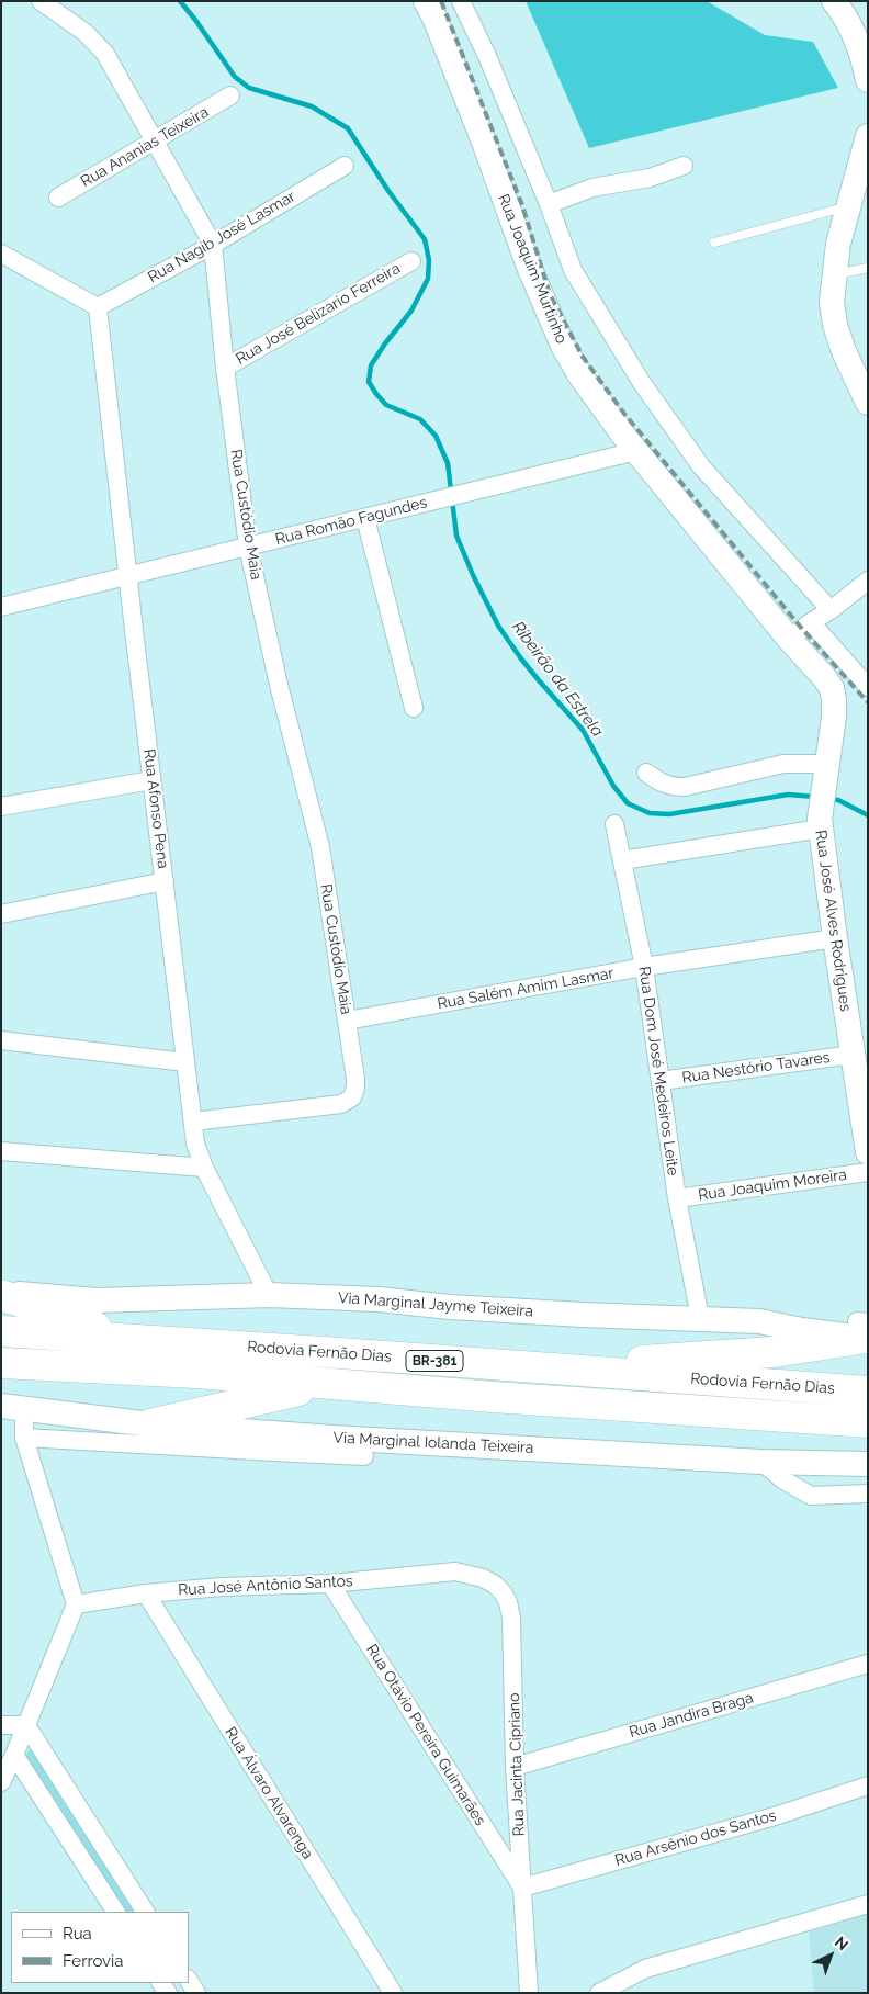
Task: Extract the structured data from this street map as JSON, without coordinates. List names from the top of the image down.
{
  "streets": {
    "highway": ["Rodovia Fernão Dias", "BR-381"],
    "main road": [
      "Rua Joaquim Murtinho",
      "Rua José Alves Rodrigues",
      "Via Marginal Jayme Teixeira",
      "Via Marginal Iolanda Teixeira"
    ],
    "street": [
      "Rua Ananias Teixeira",
      "Rua Nagib José Lasmar",
      "Rua José Belizario Ferreira",
      "Rua Custódio Maia",
      "Rua Romão Fagundes",
      "Rua Afonso Pena",
      "Rua Salém Amim Lasmar",
      "Rua Nestório Tavares",
      "Rua Dom José Medeiros Leite",
      "Rua Joaquim Moreira",
      "Rua José Antônio Santos",
      "Rua Jandira Braga",
      "Rua Otávio Pereira Guimarães",
      "Rua Jacinta Cipriano",
      "Rua Álvaro Alvarenga",
      "Rua Arsênio dos Santos"
    ]
  },
  "crossings": [
    ["Rua Ananias Teixeira", "Rua Custódio Maia"],
    ["Rua Nagib José Lasmar", "Rua Custódio Maia"],
    ["Rua Nagib José Lasmar", "Rua Afonso Pena"],
    ["Rua Joaquim Murtinho", "Rua Romão Fagundes"],
    ["Rua Joaquim Murtinho", "Rua José Alves Rodrigues"],
    ["Rua José Belizario Ferreira", "Rua Custódio Maia"],
    ["Rua Custódio Maia", "Rua Romão Fagundes"],
    ["Rua Custódio Maia", "Rua Afonso Pena"],
    ["Rua Custódio Maia", "Rua Salém Amim Lasmar"],
    ["Rua Romão Fagundes", "Rua Afonso Pena"],
    ["Rua Afonso Pena", "Via Marginal Jayme Teixeira"],
    ["Rua José Alves Rodrigues", "Rua Salém Amim Lasmar"],
    ["Rua José Alves Rodrigues", "Rua Nestório Tavares"],
    ["Rua Salém Amim Lasmar", "Rua Dom José Medeiros Leite"],
    ["Rua Nestório Tavares", "Rua Dom José Medeiros Leite"],
    ["Rua Dom José Medeiros Leite", "Rua Joaquim Moreira"],
    ["Rua Dom José Medeiros Leite", "Via Marginal Jayme Teixeira"],
    ["Rua José Antônio Santos", "Rua Otávio Pereira Guimarães"],
    ["Rua José Antônio Santos", "Rua Jacinta Cipriano"],
    ["Rua José Antônio Santos", "Rua Álvaro Alvarenga"],
    ["Rua Jandira Braga", "Rua Jacinta Cipriano"],
    ["Rua Otávio Pereira Guimarães", "Rua Jacinta Cipriano"],
    ["Rua Otávio Pereira Guimarães", "Rua Arsênio dos Santos"],
    ["Rua Jacinta Cipriano", "Rua Arsênio dos Santos"]
  ],
  "water": ["Ribeirão da Estrela"],
  "legend": ["Rua", "Ferrovia"],
  "north": "top right"
}
